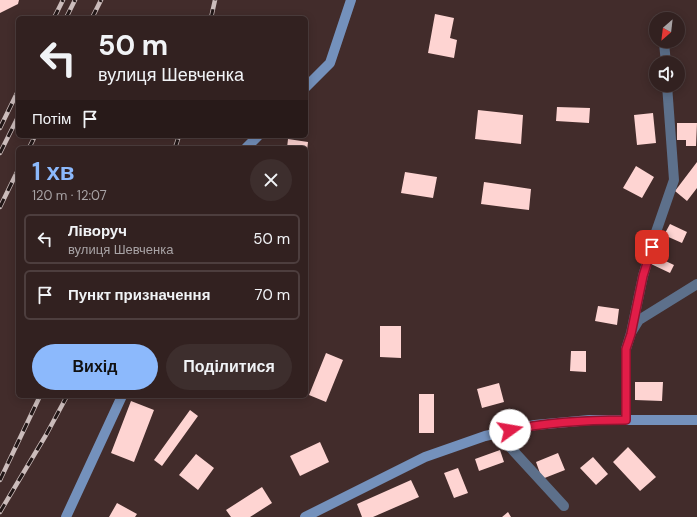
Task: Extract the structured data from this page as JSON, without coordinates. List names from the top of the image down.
{
  "north": "bottom left",
  "page": {
    "turn": ["50 m", "вулиця Шевченка"],
    "then": "Потім",
    "heading": ["1 хв", "120 m · 12:07"],
    "list": [
      {
        "name": "Ліворуч",
        "note": "вулиця Шевченка",
        "value": "50 m"
      },
      {
        "name": "Пункт призначення",
        "value": "70 m"
      }
    ],
    "buttons": ["Вихід", "Поділитися"]
  }
}
